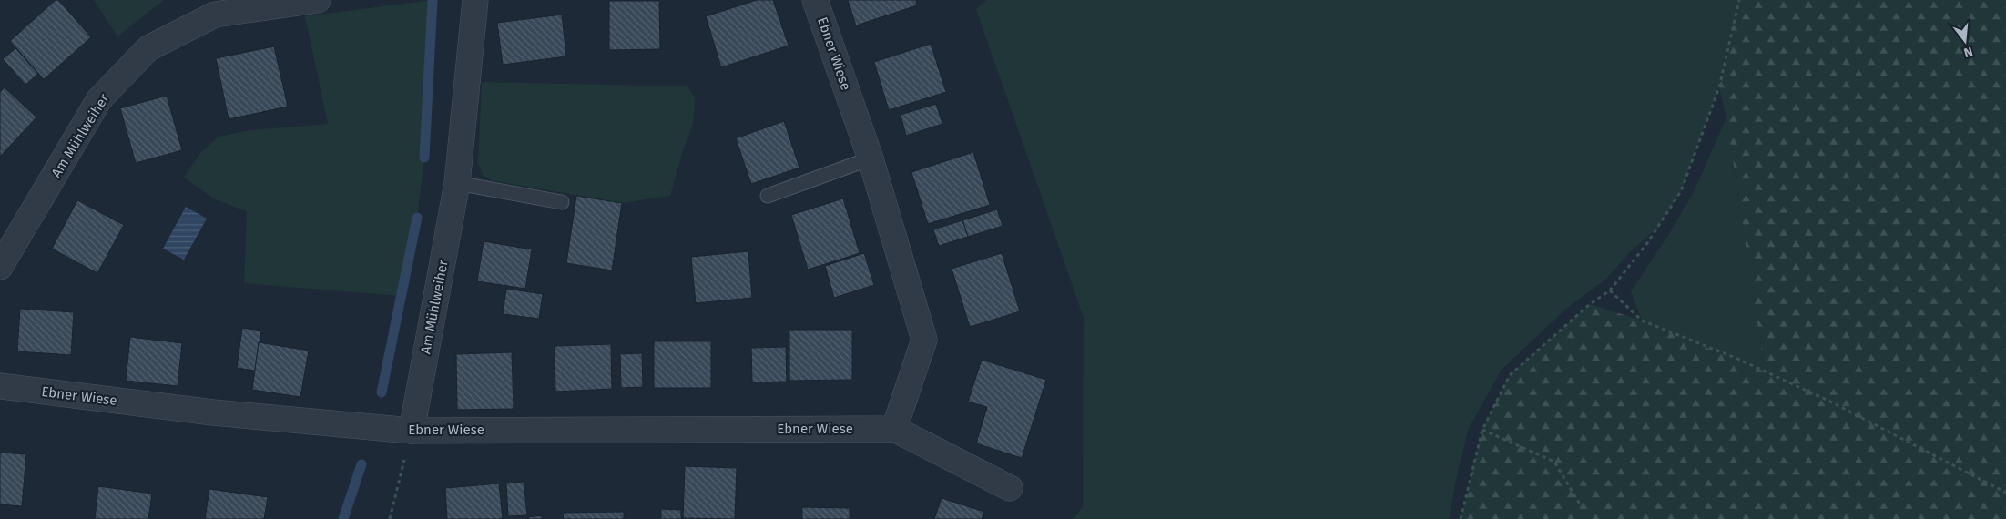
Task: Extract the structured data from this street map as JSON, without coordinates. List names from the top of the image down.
{
  "streets": {
    "street": ["Ebner Wiese", "Am Mühlweiher"]
  },
  "crossings": [
    ["Ebner Wiese", "Am Mühlweiher"]
  ],
  "north": "bottom"
}
